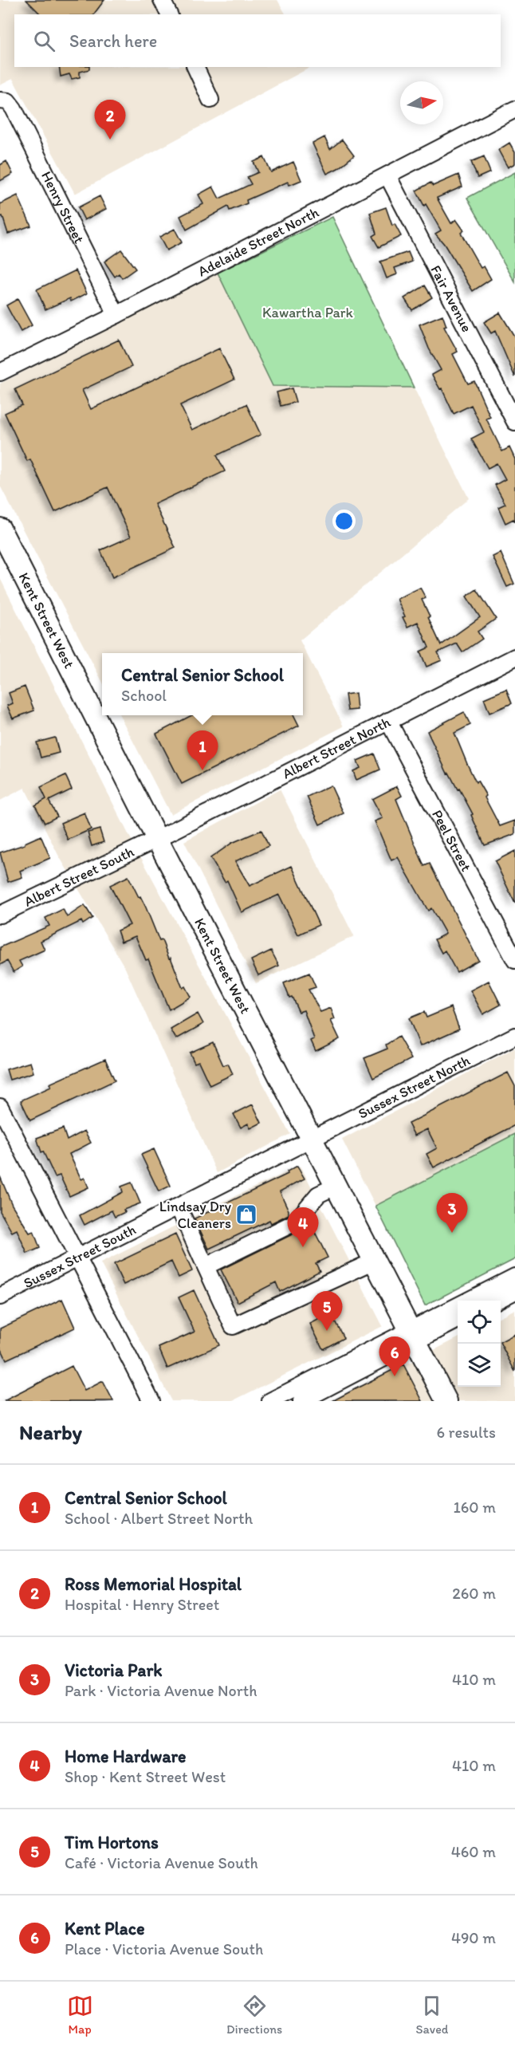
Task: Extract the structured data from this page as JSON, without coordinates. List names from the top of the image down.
{
  "streets": {
    "main road": ["Kent Street West"],
    "street": [
      "Henry Street",
      "Adelaide Street North",
      "Fair Avenue",
      "Albert Street North",
      "Peel Street",
      "Albert Street South",
      "Sussex Street North",
      "Sussex Street South"
    ]
  },
  "crossings": [
    ["Henry Street", "Adelaide Street North"],
    ["Adelaide Street North", "Fair Avenue"],
    ["Kent Street West", "Albert Street North"],
    ["Kent Street West", "Albert Street South"],
    ["Kent Street West", "Sussex Street North"],
    ["Kent Street West", "Sussex Street South"],
    ["Albert Street North", "Peel Street"],
    ["Albert Street North", "Albert Street South"],
    ["Sussex Street North", "Sussex Street South"]
  ],
  "parks": ["Kawartha Park"],
  "places": {
    "shop": ["Lindsay Dry Cleaners"]
  },
  "north": "right",
  "page": {
    "search": "Search here",
    "pins": [
      "2",
      "1",
      "3",
      "4",
      "5",
      "6"
    ],
    "popup": ["Central Senior School", "School"],
    "heading": ["Nearby", "6 results"],
    "list": [
      {
        "mark": "1",
        "name": "Central Senior School",
        "note": "School · Albert Street North",
        "value": "160 m"
      },
      {
        "mark": "2",
        "name": "Ross Memorial Hospital",
        "note": "Hospital · Henry Street",
        "value": "260 m"
      },
      {
        "mark": "3",
        "name": "Victoria Park",
        "note": "Park · Victoria Avenue North",
        "value": "410 m"
      },
      {
        "mark": "4",
        "name": "Home Hardware",
        "note": "Shop · Kent Street West",
        "value": "410 m"
      },
      {
        "mark": "5",
        "name": "Tim Hortons",
        "note": "Café · Victoria Avenue South",
        "value": "460 m"
      },
      {
        "mark": "6",
        "name": "Kent Place",
        "note": "Place · Victoria Avenue South",
        "value": "490 m"
      }
    ],
    "nav": ["Map", "Directions", "Saved"]
  }
}
